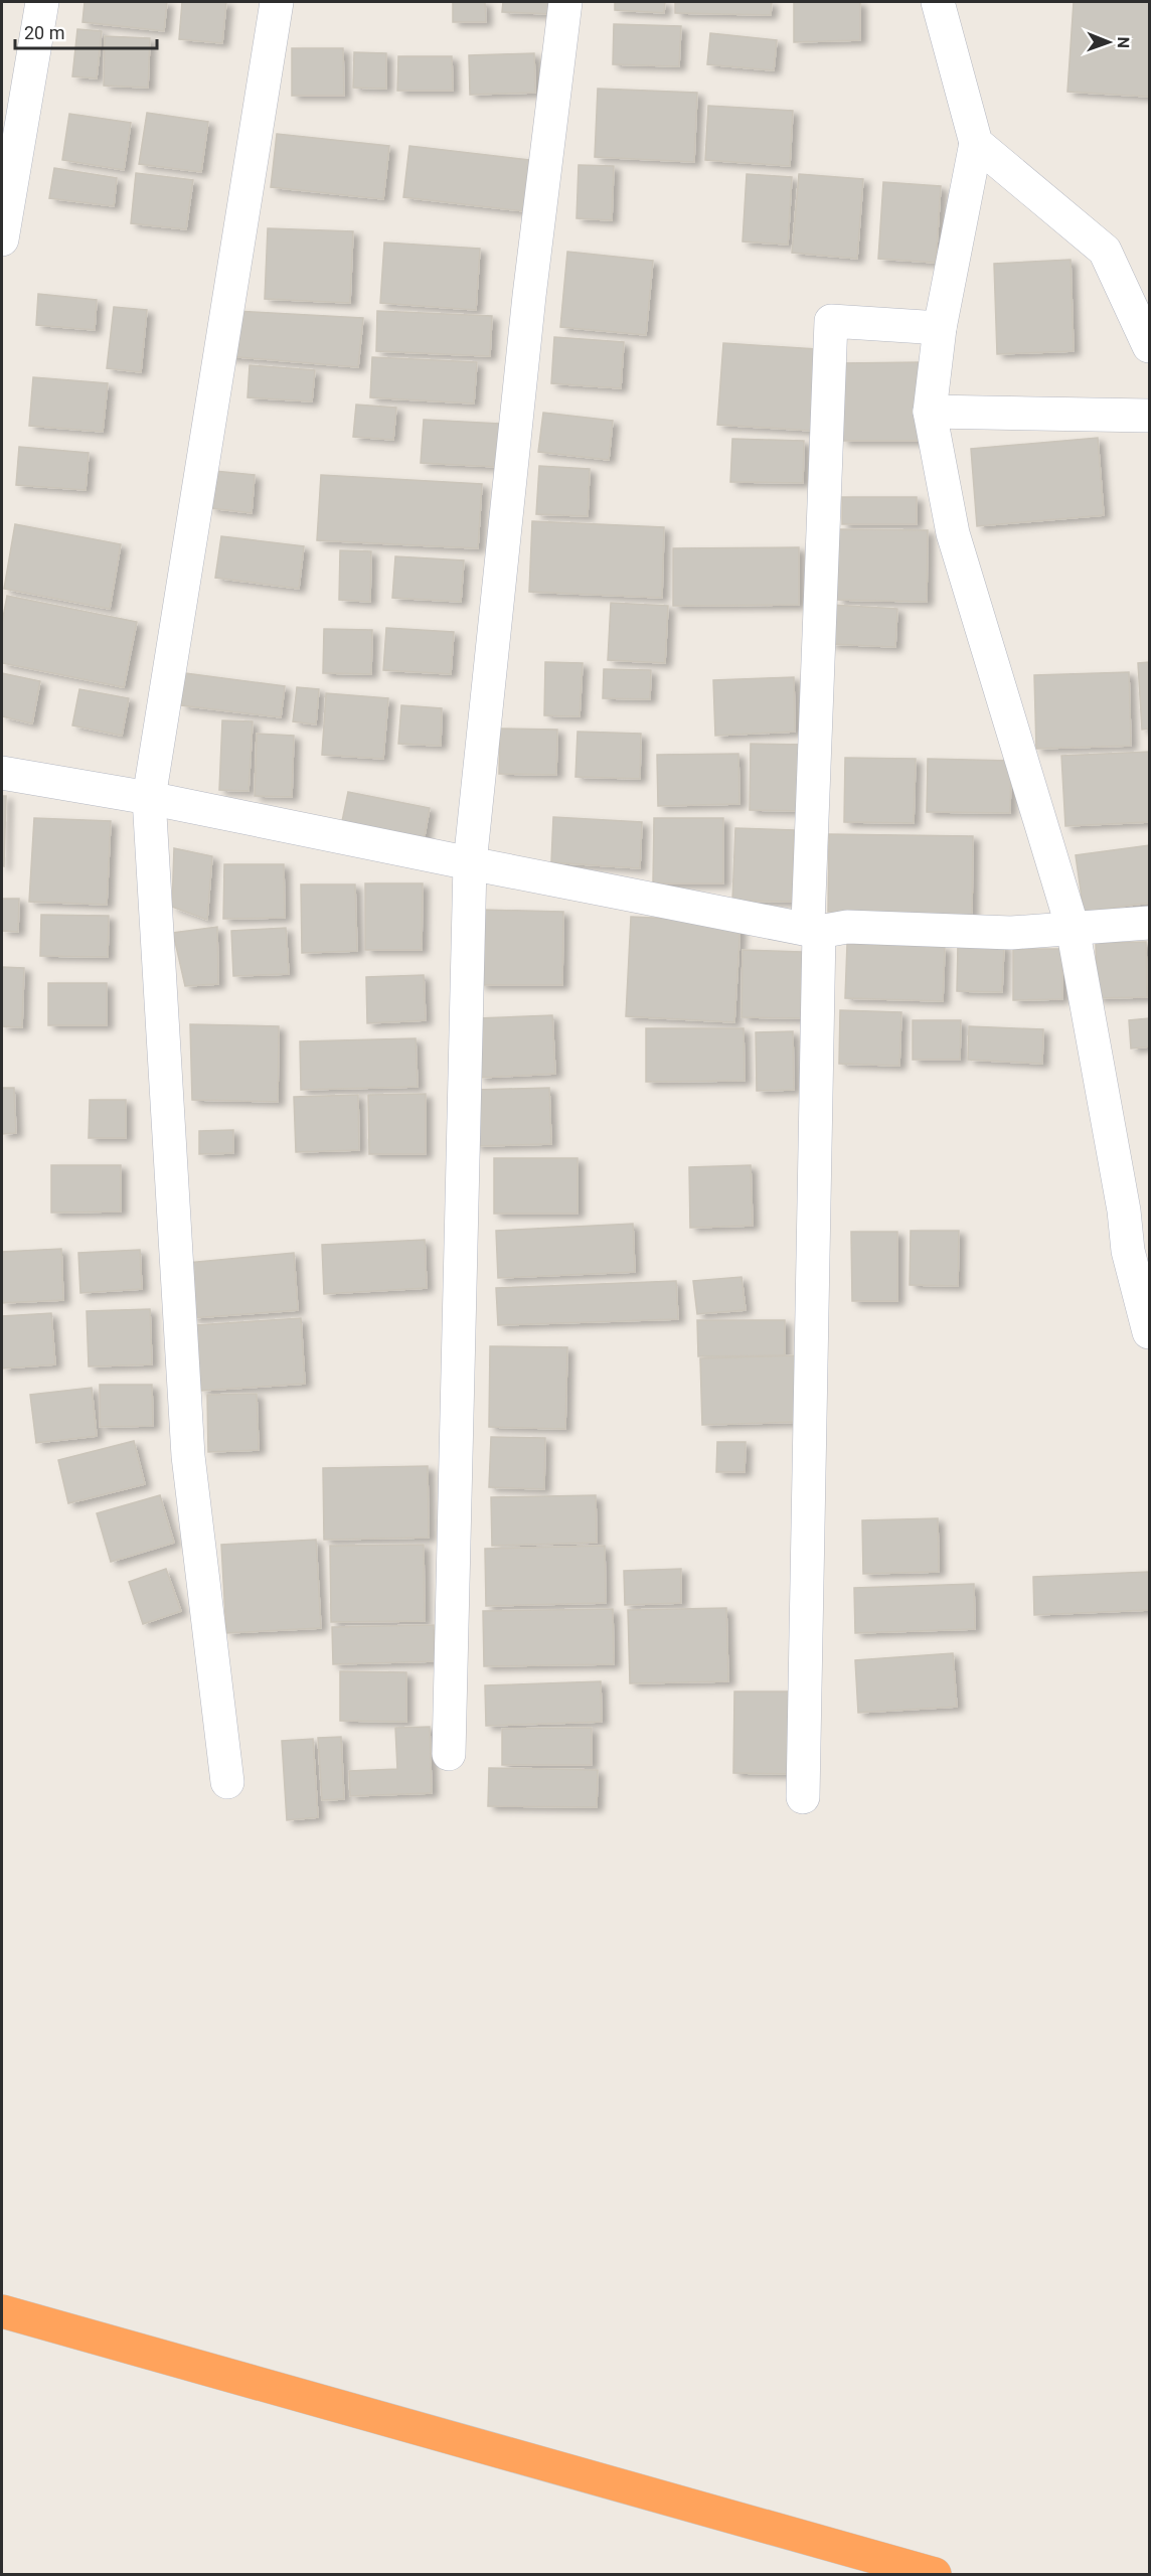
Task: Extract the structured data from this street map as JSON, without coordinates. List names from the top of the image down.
{
  "scale_bar": "20 m",
  "north": "right"
}
